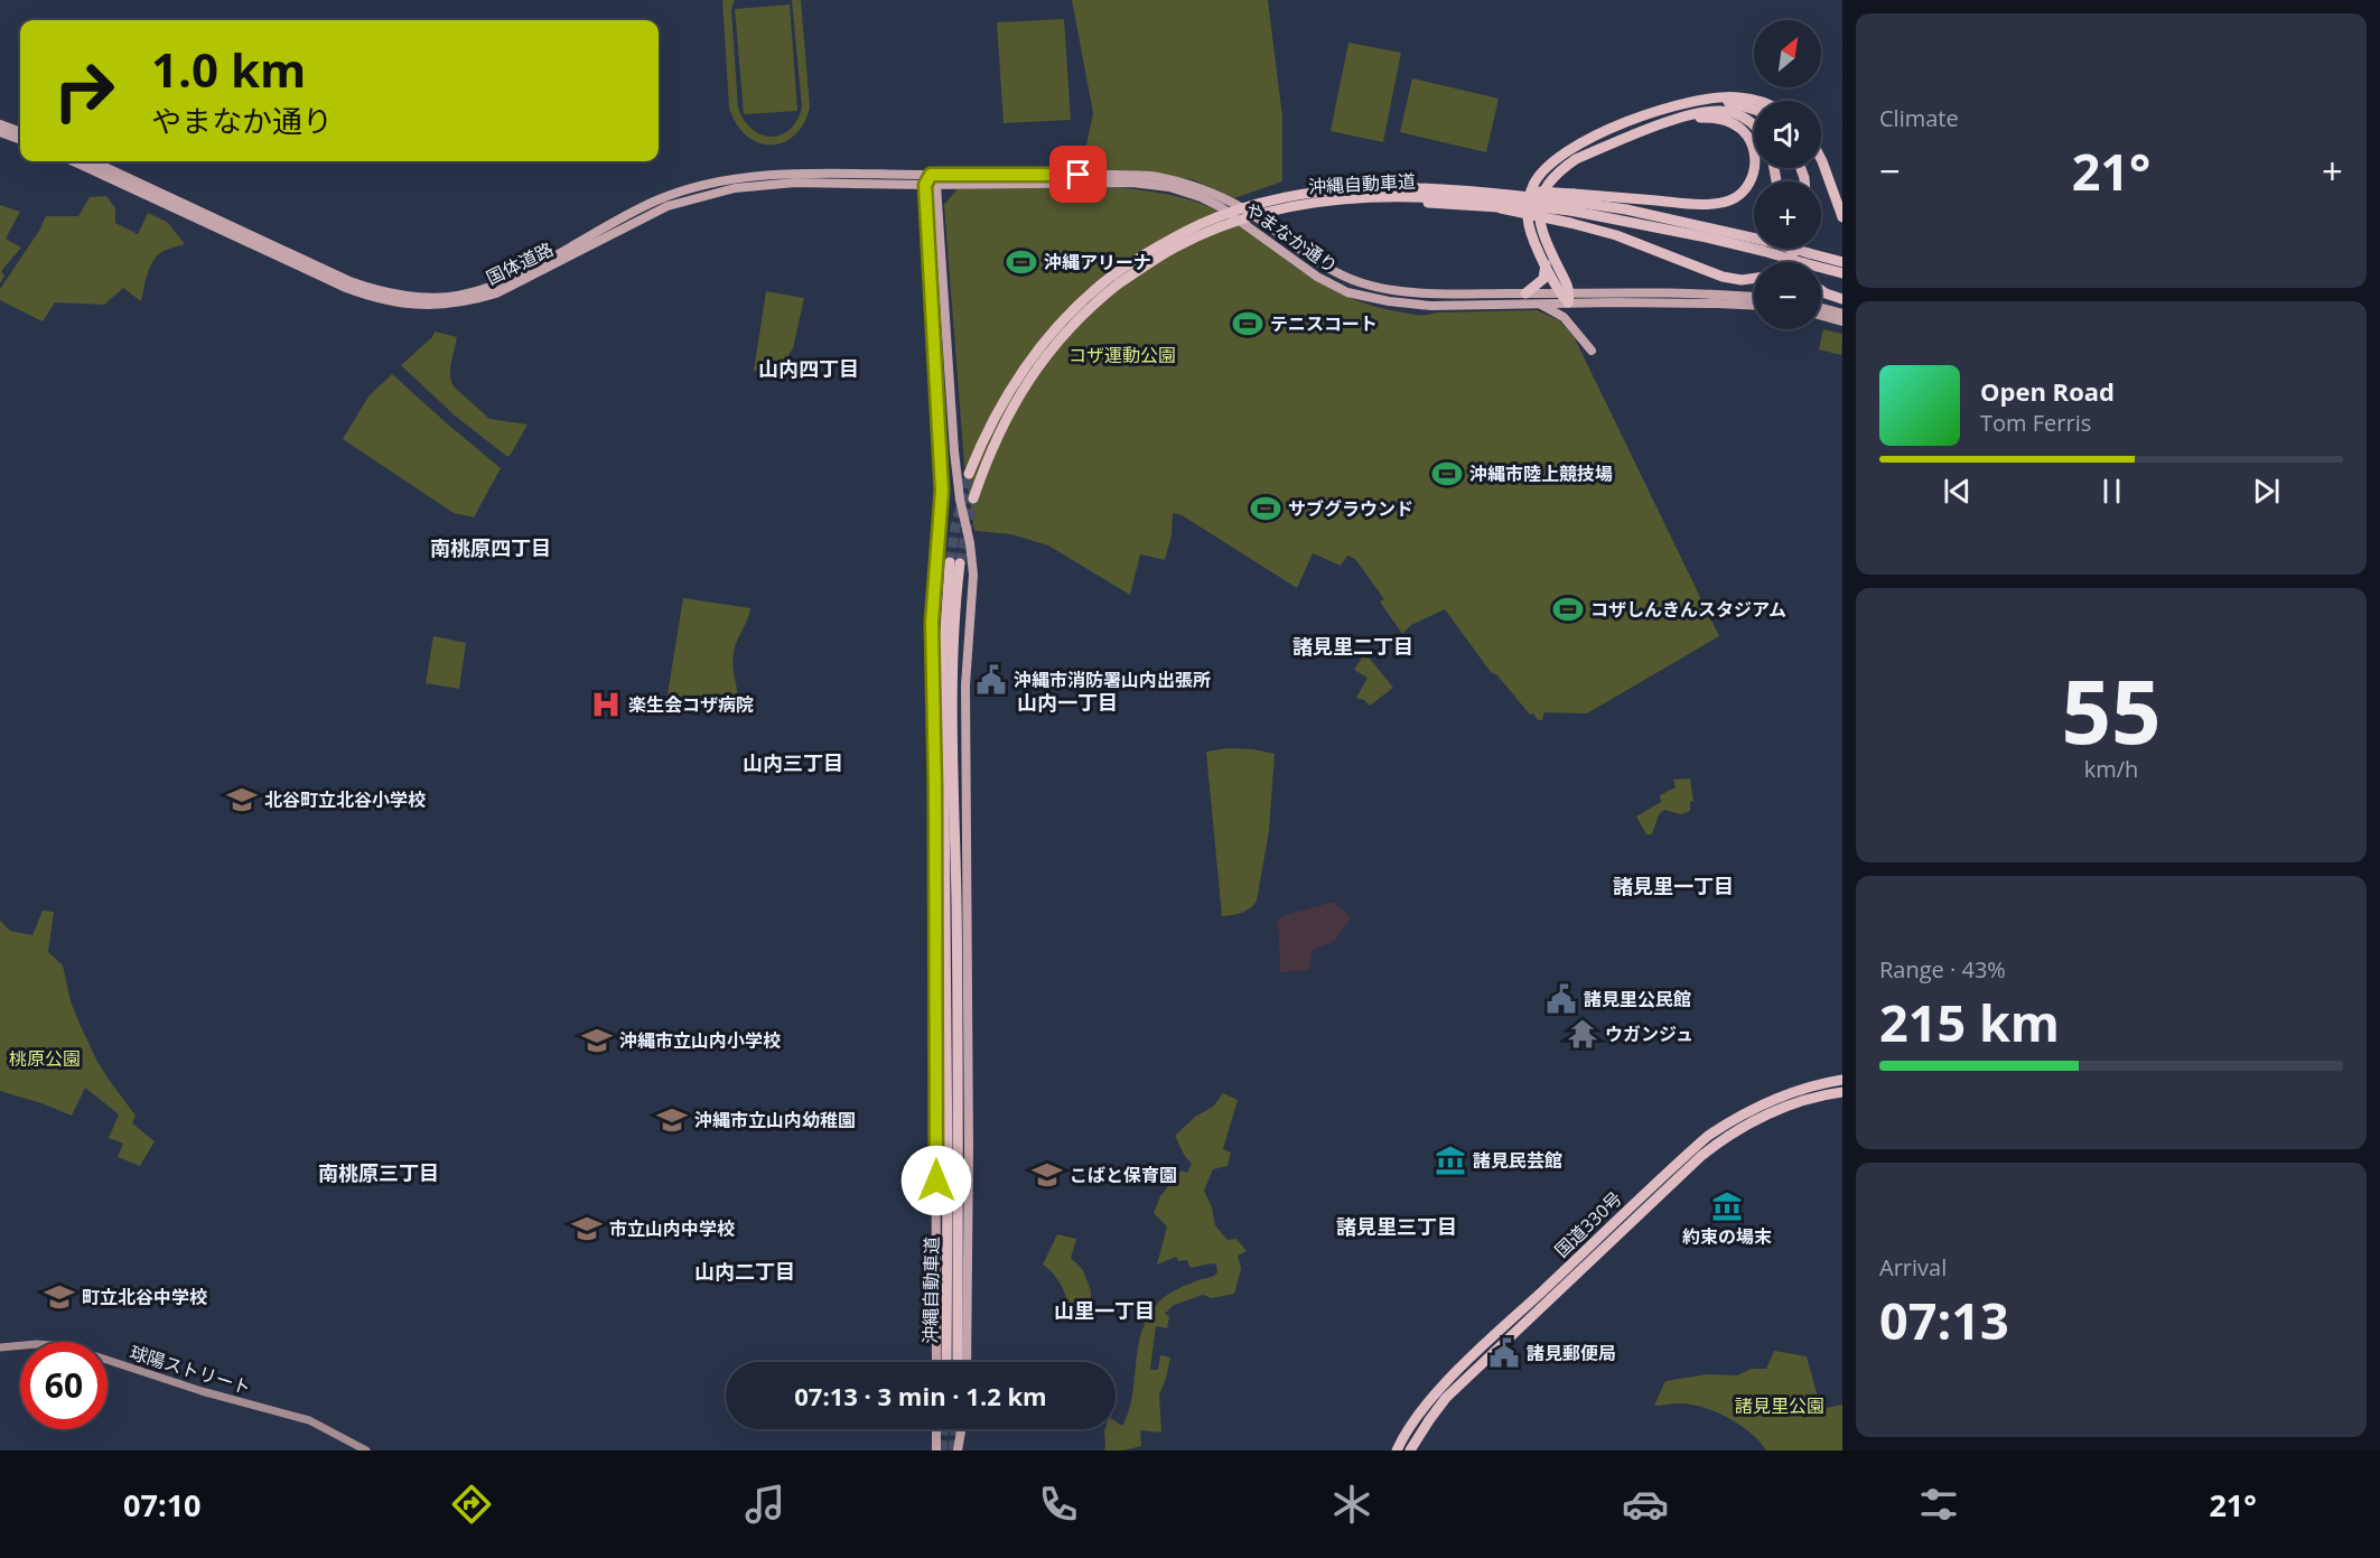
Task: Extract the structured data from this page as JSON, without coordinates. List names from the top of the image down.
{
  "streets": {
    "highway": ["沖縄自動車道", "国道330号"],
    "main road": ["やまなか通り", "国体道路", "球陽ストリート"]
  },
  "crossings": [
    ["やまなか通り", "国体道路"]
  ],
  "districts": [
    "山内四丁目",
    "南桃原四丁目",
    "諸見里二丁目",
    "山内一丁目",
    "山内三丁目",
    "諸見里一丁目",
    "南桃原三丁目",
    "諸見里三丁目",
    "山内二丁目",
    "山里一丁目"
  ],
  "parks": ["コザ運動公園", "桃原公園", "諸見里公園"],
  "places": {
    "sports": [
      "沖縄アリーナ",
      "テニスコート",
      "沖縄市陸上競技場",
      "サブグラウンド",
      "コザしんきんスタジアム"
    ],
    "public building": ["沖縄市消防署山内出張所", "諸見里公民館", "諸見郵便局"],
    "hospital": ["楽生会コザ病院"],
    "school or university": [
      "北谷町立北谷小学校",
      "沖縄市立山内小学校",
      "沖縄市立山内幼稚園",
      "こばと保育園",
      "市立山内中学校",
      "町立北谷中学校"
    ],
    "temple": ["ウガンジュ"],
    "museum": ["諸見民芸館", "約束の場末"]
  },
  "north": "top right",
  "page": {
    "tile": [
      "Climate",
      ["55", "km/h"],
      ["Range · 43%", "215 km"],
      ["Arrival", "07:13"]
    ],
    "map_buttons": ["+", "−"],
    "turn": ["1.0 km", "やまなか通り"],
    "heat": ["−", "21°", "+"],
    "song": ["Open Road", "Tom Ferris"],
    "limit": "60",
    "trip": "07:13 · 3 min · 1.2 km",
    "tabs": ["07:10", "21°"]
  }
}
